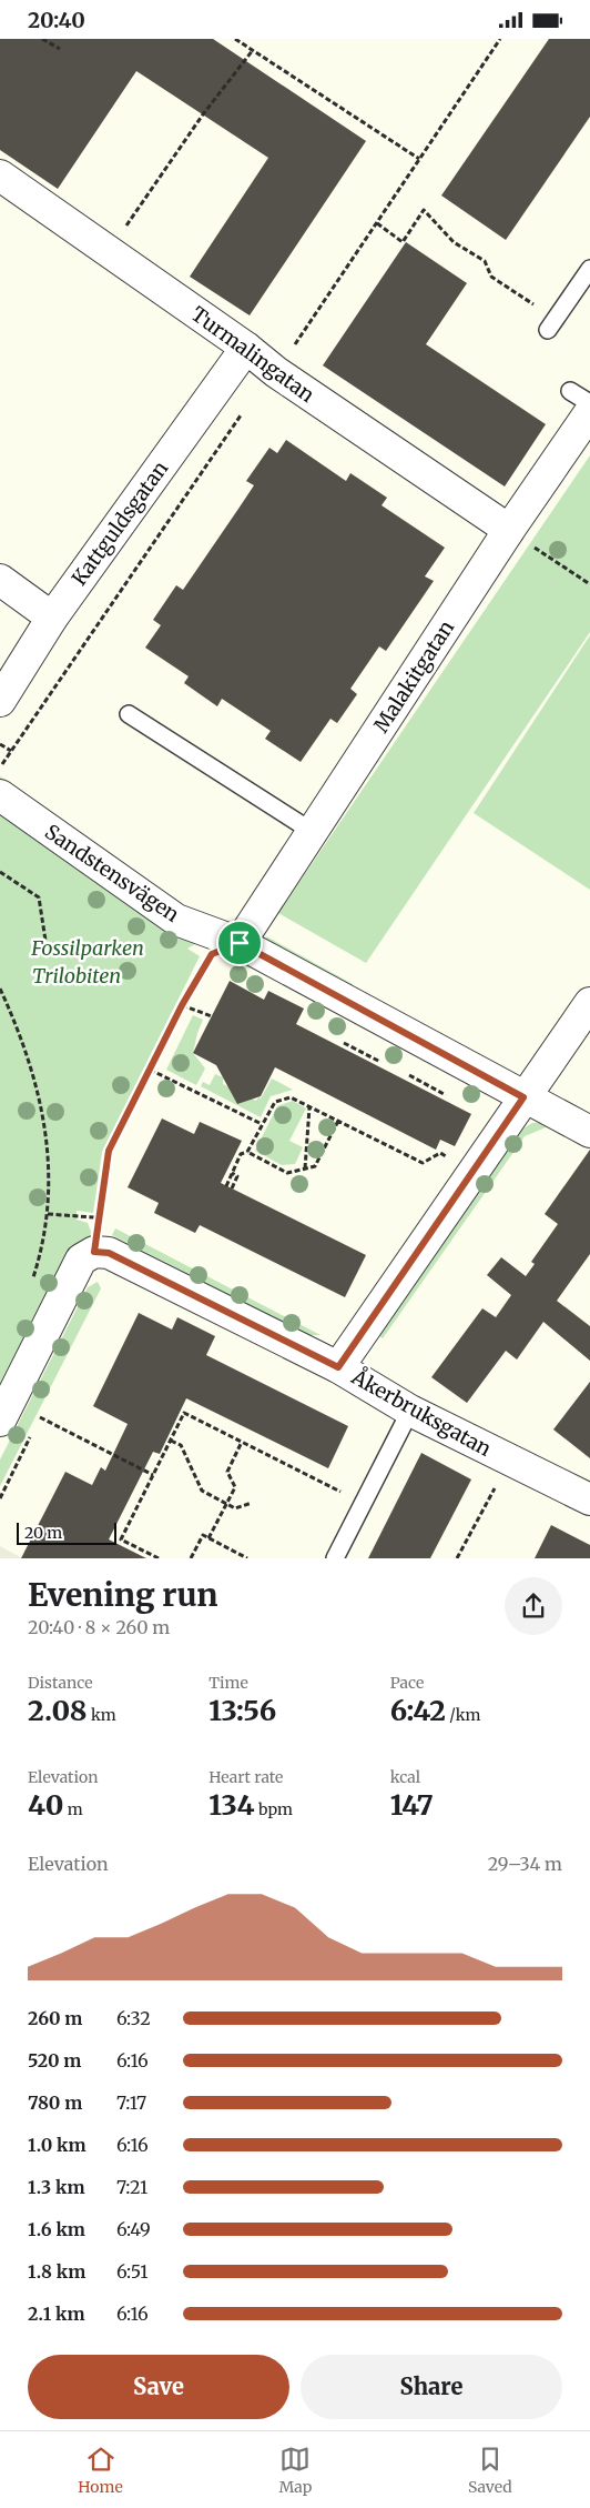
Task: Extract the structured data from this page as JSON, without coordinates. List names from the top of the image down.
{
  "streets": {
    "street": [
      "Turmalingatan",
      "Kattguldsgatan",
      "Malakitgatan",
      "Sandstensvägen",
      "Åkerbruksgatan"
    ]
  },
  "crossings": [
    ["Turmalingatan", "Kattguldsgatan"],
    ["Turmalingatan", "Malakitgatan"],
    ["Malakitgatan", "Sandstensvägen"],
    ["Sandstensvägen", "Åkerbruksgatan"]
  ],
  "parks": ["Fossilparken", "Trilobiten"],
  "scale_bar": "20 m",
  "page": {
    "status": "20:40",
    "scale": "20 m",
    "heading": ["Evening run", "20:40 · 8 × 260 m"],
    "stats": [
      ["Distance", "2.08 km"],
      ["Time", "13:56"],
      ["Pace", "6:42 /km"],
      ["Elevation", "40 m"],
      ["Heart rate", "134 bpm"],
      ["kcal", "147"]
    ],
    "chart": ["Elevation", "29–34 m"],
    "list": [
      {
        "name": "260 m",
        "note": "6:32"
      },
      {
        "name": "520 m",
        "note": "6:16"
      },
      {
        "name": "780 m",
        "note": "7:17"
      },
      {
        "name": "1.0 km",
        "note": "6:16"
      },
      {
        "name": "1.3 km",
        "note": "7:21"
      },
      {
        "name": "1.6 km",
        "note": "6:49"
      },
      {
        "name": "1.8 km",
        "note": "6:51"
      },
      {
        "name": "2.1 km",
        "note": "6:16"
      }
    ],
    "buttons": ["Save", "Share"],
    "tabs": ["Home", "Map", "Saved"]
  }
}
